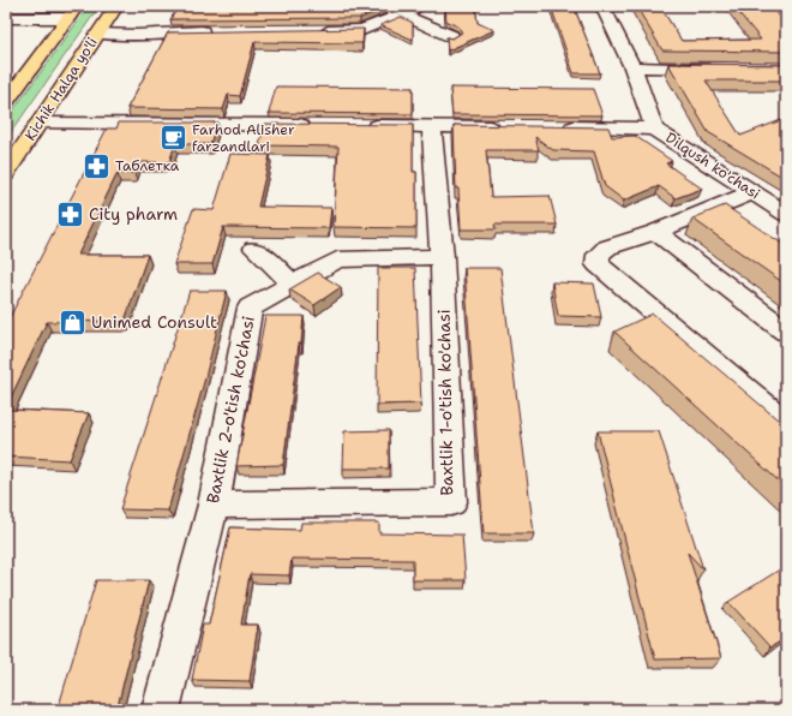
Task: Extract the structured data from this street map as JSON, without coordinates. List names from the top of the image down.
{
  "streets": {
    "highway": ["Kichik Halqa yo'li"],
    "street": ["Dilqush ko'chasi", "Baxtlik 1-o'tish ko'chasi", "Baxtlik 2-o'tish ko'chasi"]
  },
  "crossings": [
    ["Baxtlik 1-o'tish ko'chasi", "Baxtlik 2-o'tish ko'chasi"]
  ],
  "places": {
    "cafe": ["Farhod Alisher farzandlari"],
    "pharmacy": ["Таблетка", "City pharm"],
    "shop": ["Unimed Consult"]
  }
}
